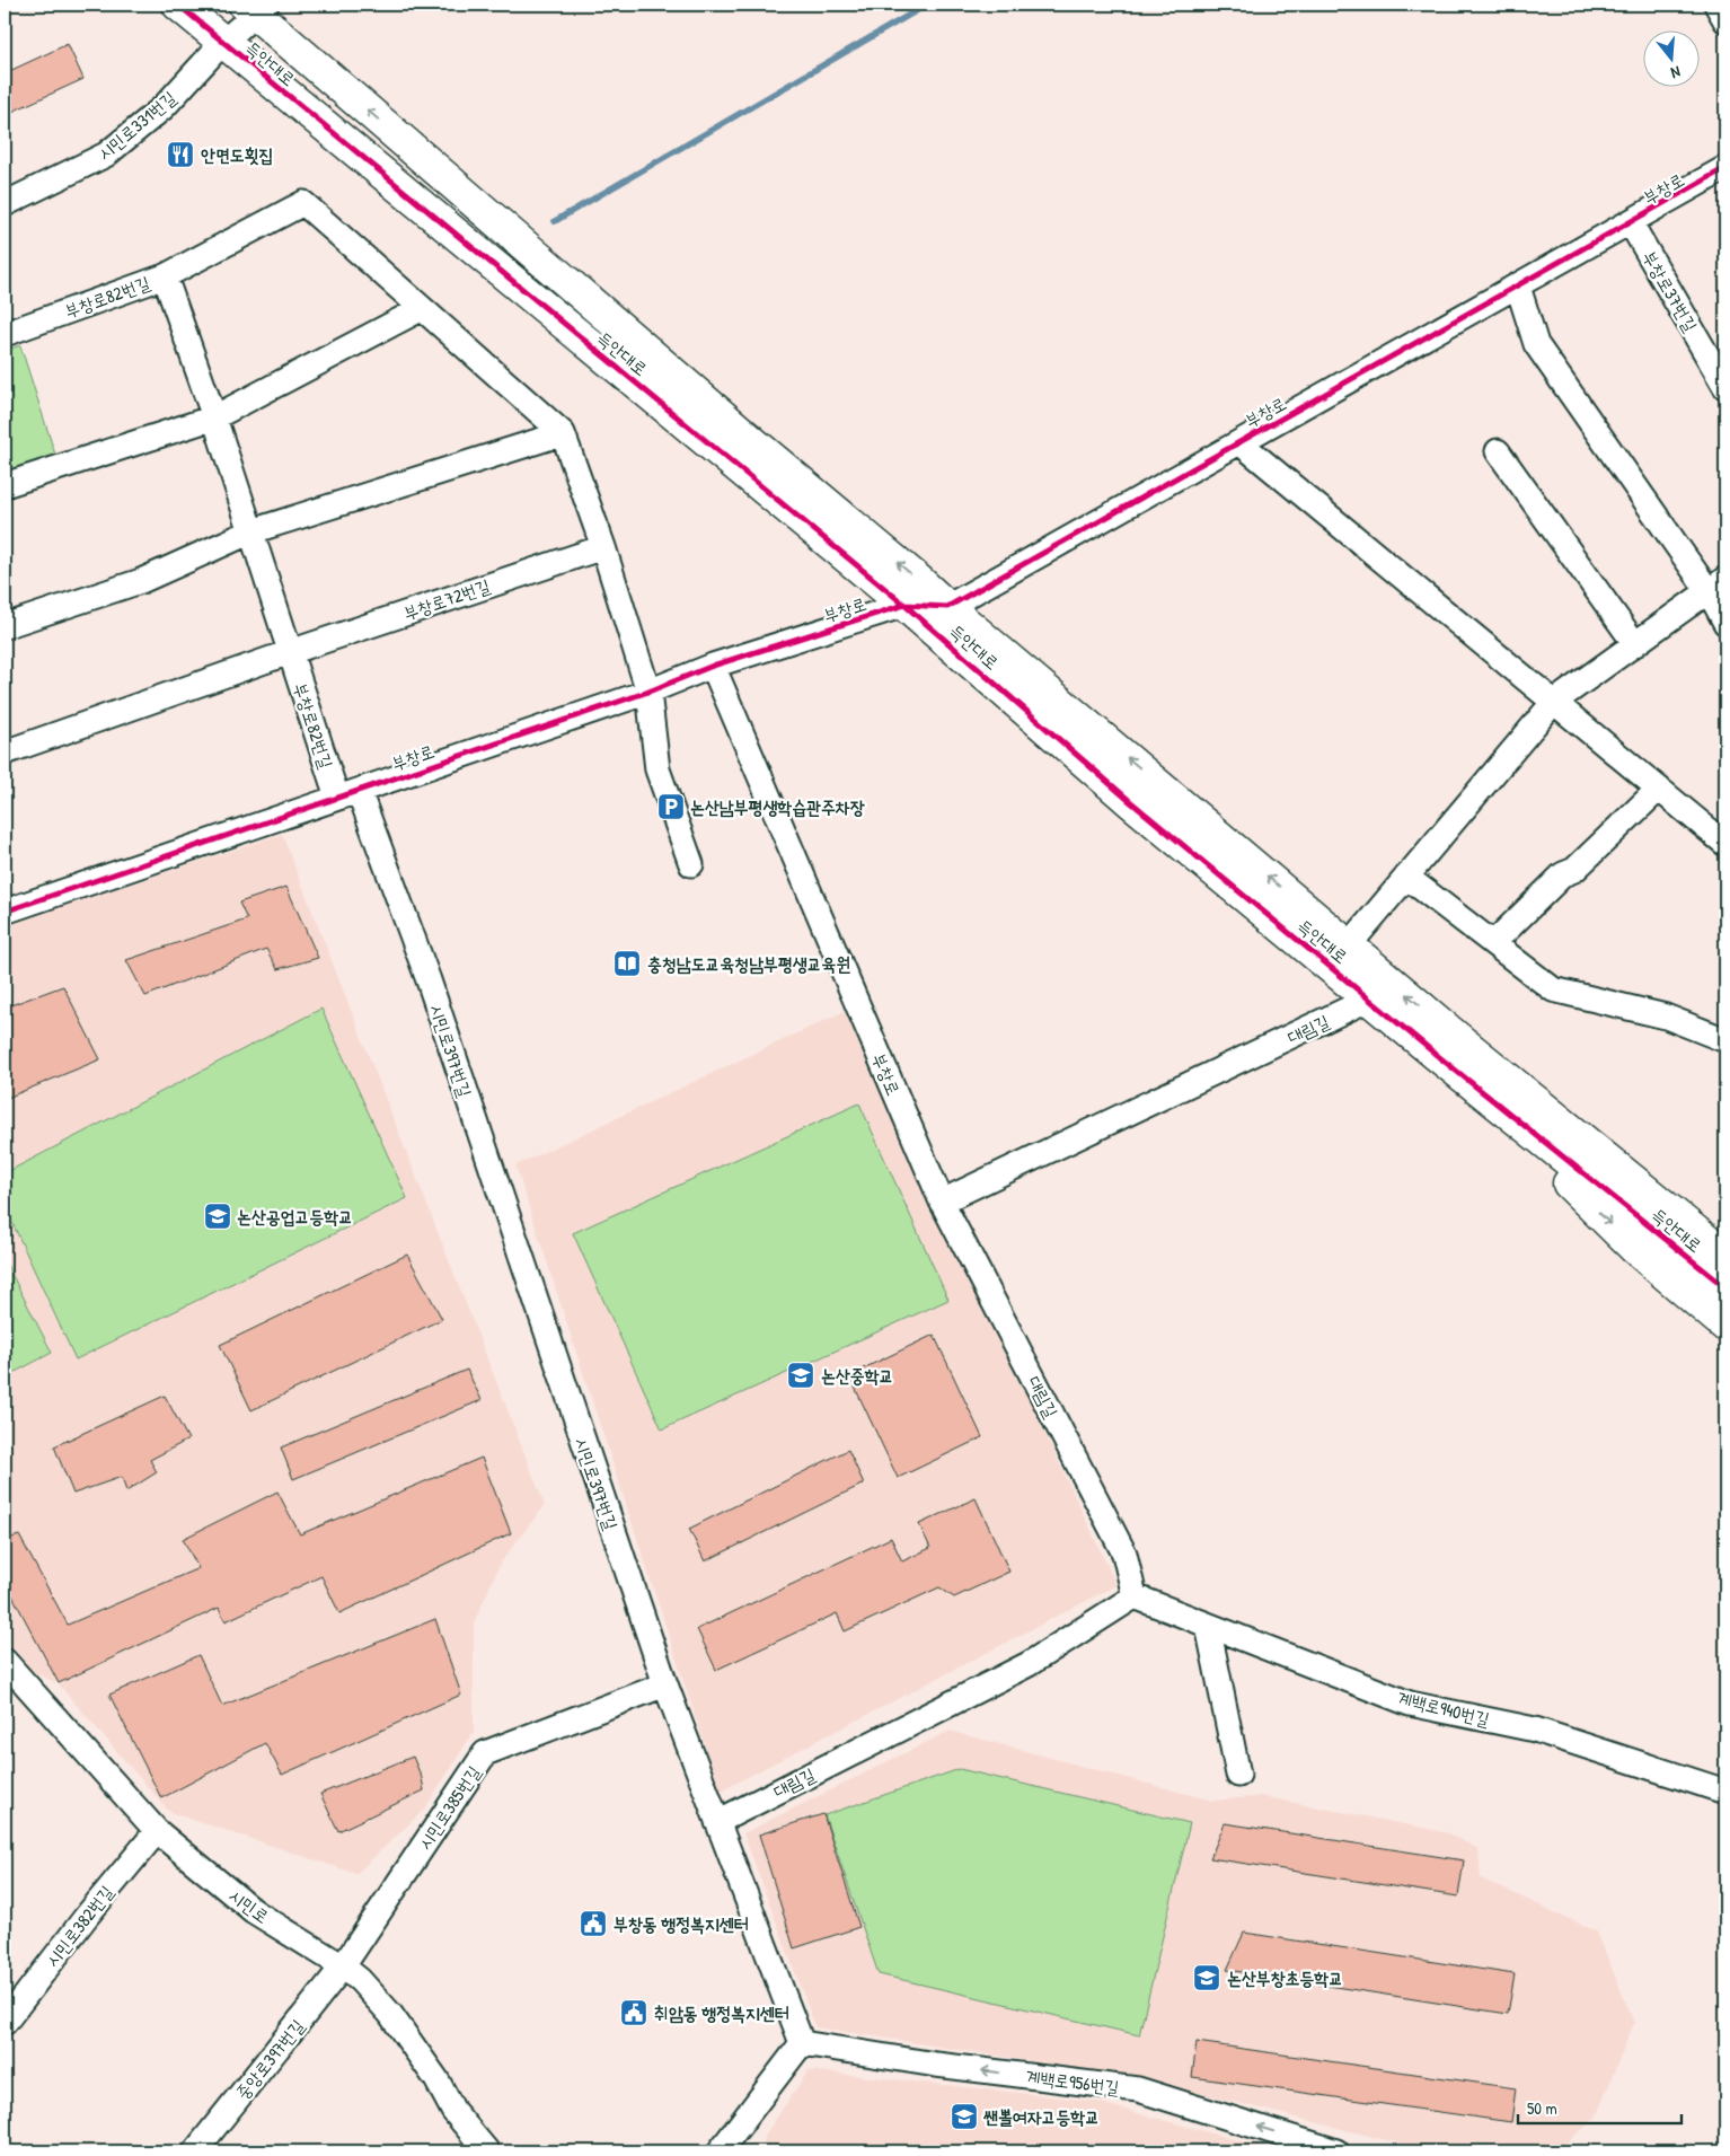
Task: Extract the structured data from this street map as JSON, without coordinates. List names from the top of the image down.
{
  "streets": {
    "street": [
      "득안대로",
      "시민로331번길",
      "부창로",
      "부창로37번길",
      "부창로82번길",
      "부창로72번길",
      "대림길",
      "시민로397번길",
      "계백로940번길",
      "시민로385번길",
      "시민로",
      "시민로382번길",
      "중앙로397번길",
      "계백로956번길"
    ]
  },
  "crossings": [
    ["득안대로", "시민로331번길"],
    ["득안대로", "부창로"],
    ["득안대로", "대림길"],
    ["부창로", "부창로37번길"],
    ["부창로", "부창로82번길"],
    ["부창로", "대림길"],
    ["부창로", "시민로397번길"],
    ["부창로82번길", "부창로72번길"],
    ["부창로82번길", "시민로397번길"],
    ["대림길", "시민로397번길"],
    ["대림길", "계백로940번길"],
    ["시민로397번길", "시민로385번길"],
    ["시민로397번길", "계백로956번길"],
    ["시민로385번길", "시민로"],
    ["시민로385번길", "중앙로397번길"],
    ["시민로", "시민로382번길"],
    ["시민로", "중앙로397번길"]
  ],
  "one_way": ["계백로956번길"],
  "places": {
    "restaurant": ["안면도횟집"],
    "parking": ["논산남부평생학습관주차장"],
    "library": ["충청남도교육청남부평생교육원"],
    "school or university": [
      "논산공업고등학교",
      "논산중학교",
      "논산부창초등학교",
      "쌘뽈여자고등학교"
    ],
    "public building": ["부창동 행정복지센터", "취암동 행정복지센터"]
  },
  "scale_bar": "50 m",
  "north": "bottom"
}
